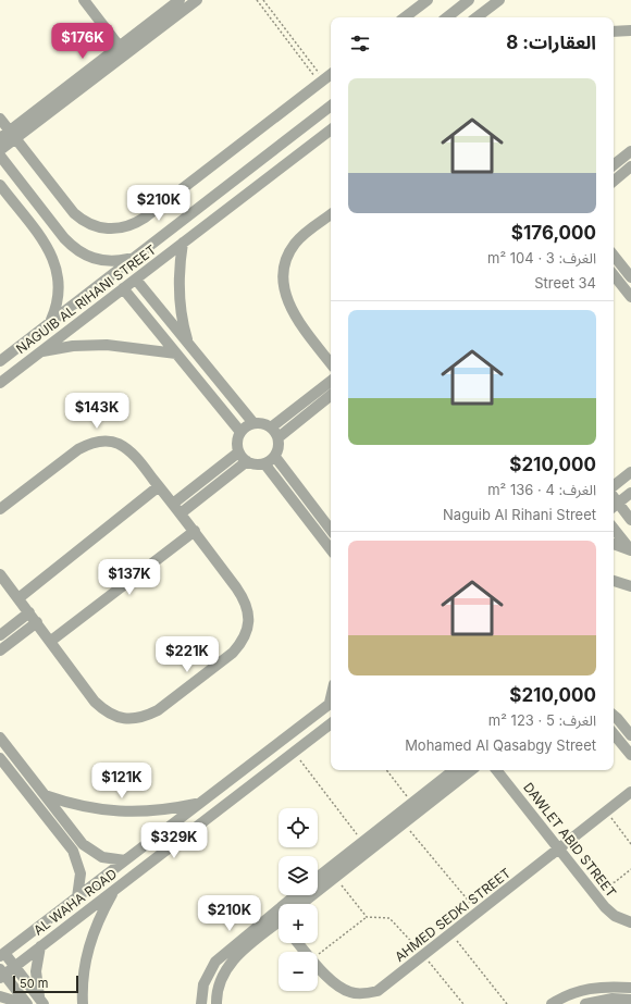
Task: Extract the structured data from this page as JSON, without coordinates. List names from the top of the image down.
{
  "streets": {
    "street": [
      "NAGUIB AL RIHANI STREET",
      "DAWLET ABID STREET",
      "AL WAHA ROAD",
      "AHMED SEDKI STREET"
    ]
  },
  "crossings": [
    ["DAWLET ABID STREET", "AHMED SEDKI STREET"]
  ],
  "scale_bar": "50 m",
  "page": {
    "heading": "العقارات: 8",
    "price": [
      "$176K",
      "$210K",
      "$143K",
      "$137K",
      "$221K",
      "$121K",
      "$329K",
      "$210K"
    ],
    "list": [
      {
        "name": "$176,000",
        "note": "الغرف: 3 · 104 m² · Street 34"
      },
      {
        "name": "$210,000",
        "note": "الغرف: 4 · 136 m² · Naguib Al Rihani Street"
      },
      {
        "name": "$210,000",
        "note": "الغرف: 5 · 123 m² · Mohamed Al Qasabgy Street"
      }
    ],
    "map_buttons": ["+", "−"],
    "scale": "50 m"
  }
}
